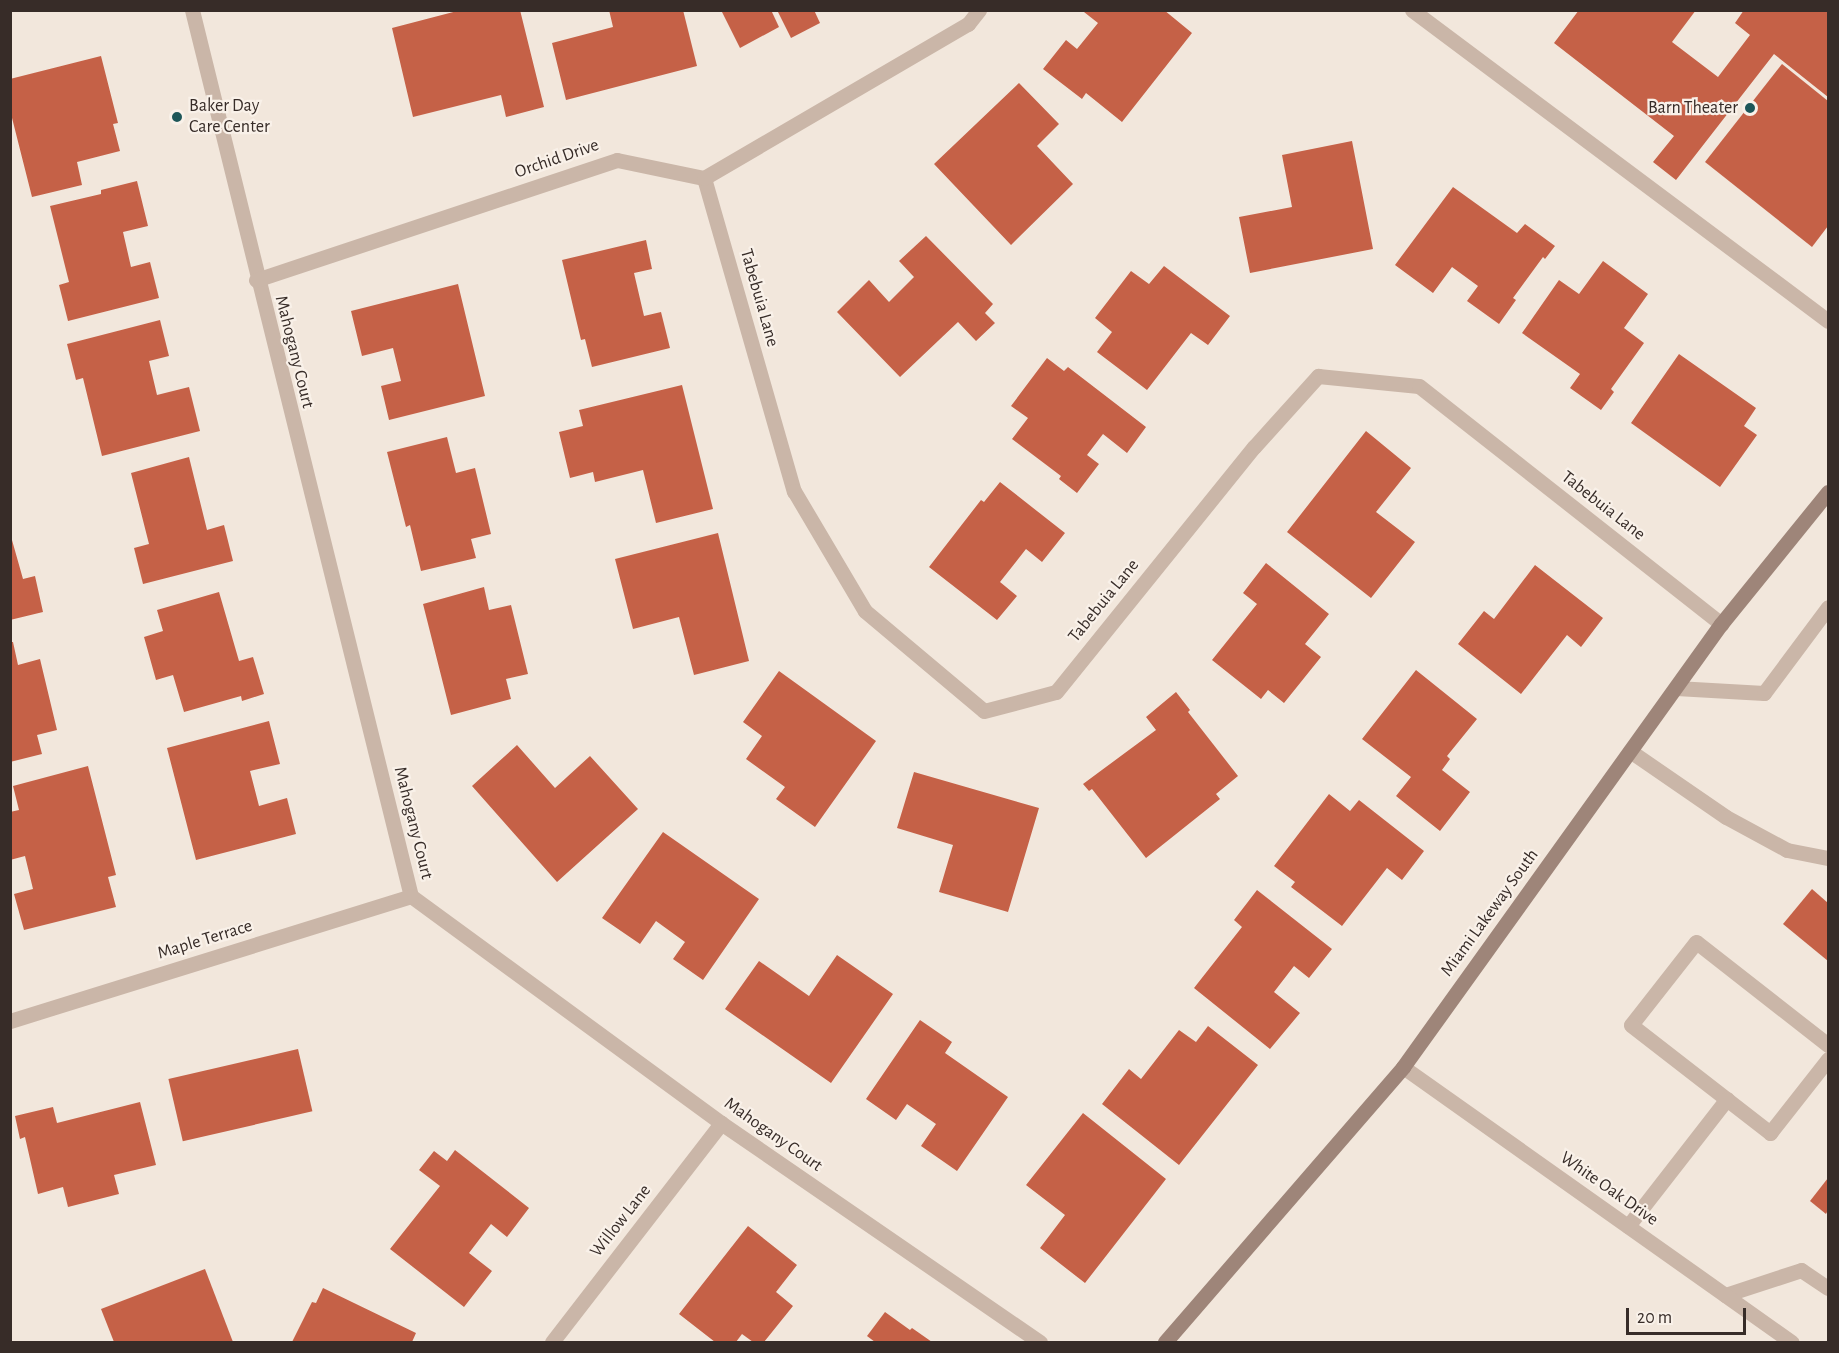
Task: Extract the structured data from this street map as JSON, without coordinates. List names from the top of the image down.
{
  "streets": {
    "street": [
      "Orchid Drive",
      "Tabebuia Lane",
      "Mahogany Court",
      "Miami Lakeway South",
      "Maple Terrace",
      "White Oak Drive",
      "Willow Lane"
    ]
  },
  "crossings": [
    ["Orchid Drive", "Tabebuia Lane"],
    ["Orchid Drive", "Mahogany Court"],
    ["Tabebuia Lane", "Miami Lakeway South"],
    ["Mahogany Court", "Maple Terrace"],
    ["Mahogany Court", "Willow Lane"],
    ["Miami Lakeway South", "White Oak Drive"]
  ],
  "places": ["Barn Theater", "Baker Day Care Center"],
  "scale_bar": "20 m"
}
